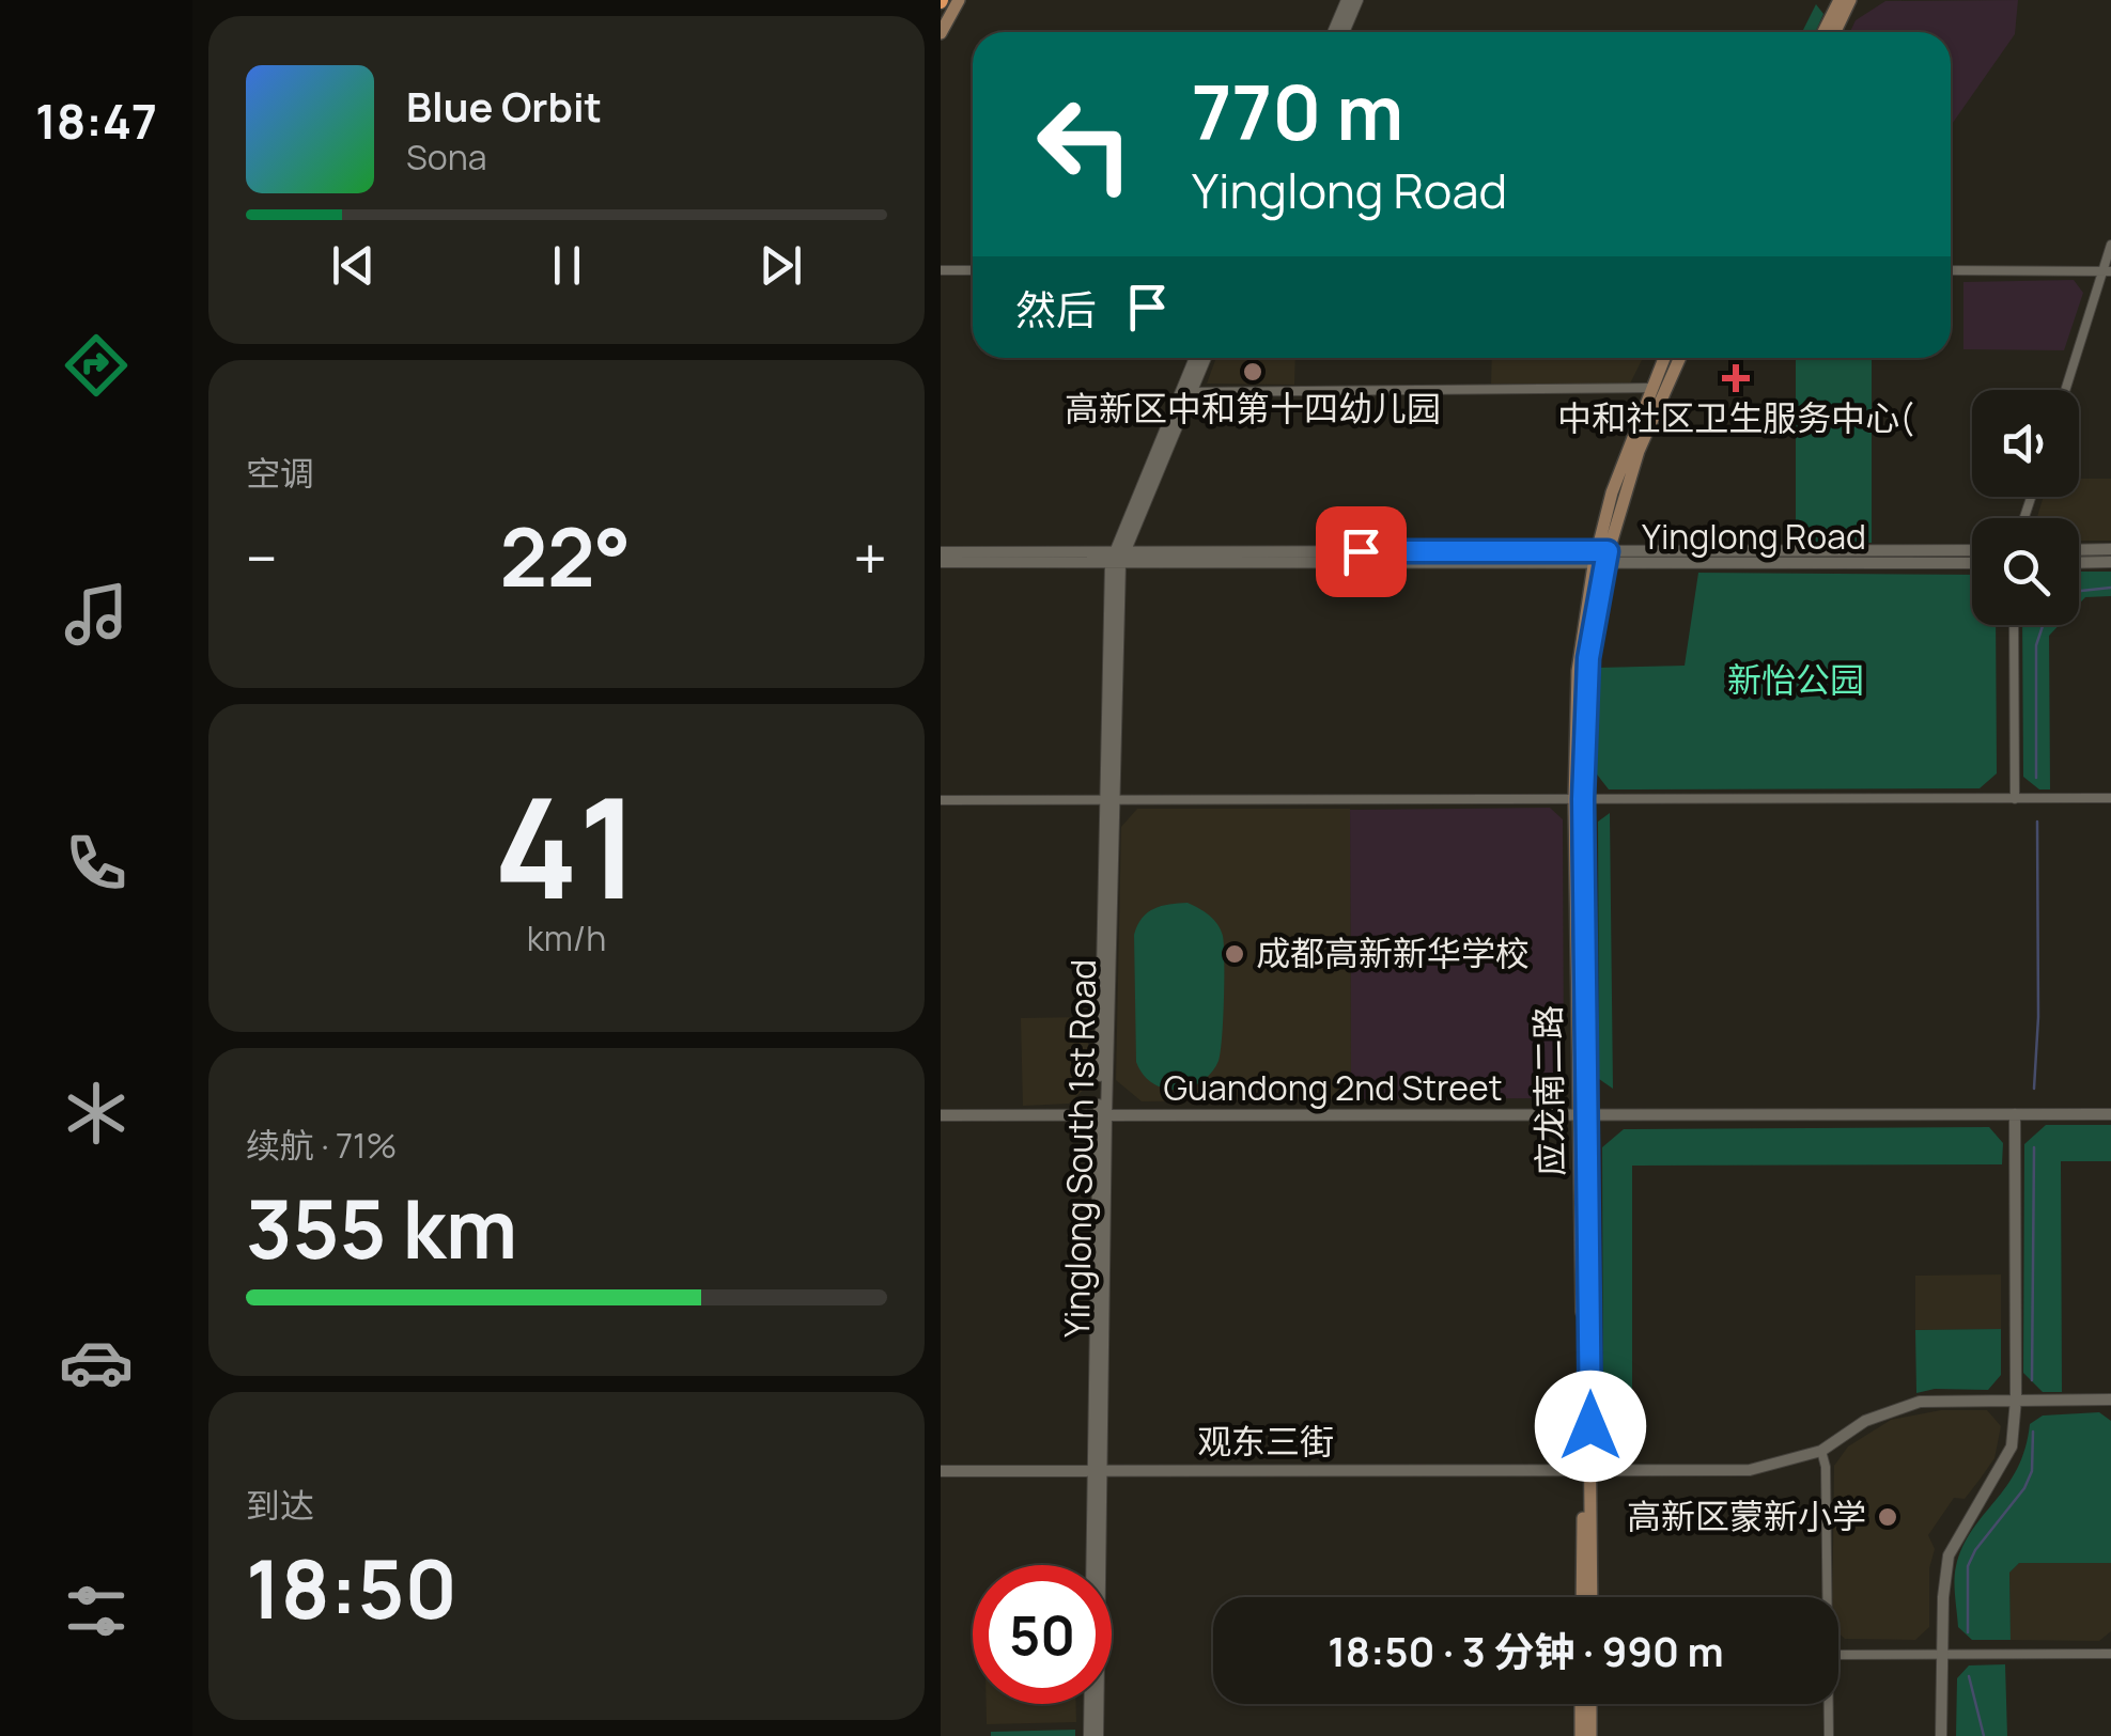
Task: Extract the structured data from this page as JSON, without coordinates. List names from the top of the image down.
{
  "streets": {
    "main road": ["应龙南二路"],
    "street": [
      "Yinglong Road",
      "Guandong 2nd Street",
      "Yinglong South 1st Road",
      "观东三街"
    ]
  },
  "crossings": [
    ["Yinglong Road", "应龙南二路"],
    ["Yinglong Road", "Yinglong South 1st Road"],
    ["Guandong 2nd Street", "应龙南二路"],
    ["Guandong 2nd Street", "Yinglong South 1st Road"],
    ["应龙南二路", "观东三街"],
    ["Yinglong South 1st Road", "观东三街"]
  ],
  "parks": ["新怡公园"],
  "places": {
    "other": ["高新区中和第十四幼儿园", "成都高新新华学校", "高新区蒙新小学"],
    "health": ["中和社区卫生服务中心("]
  },
  "page": {
    "tabs": "18:47",
    "turn": ["770 m", "Yinglong Road"],
    "song": ["Blue Orbit", "Sona"],
    "then": "然后",
    "tile": [
      "空调",
      ["41", "km/h"],
      ["续航 · 71%", "355 km"],
      ["到达", "18:50"]
    ],
    "heat": ["−", "22°", "+"],
    "limit": "50",
    "trip": "18:50 · 3 分钟 · 990 m"
  }
}
